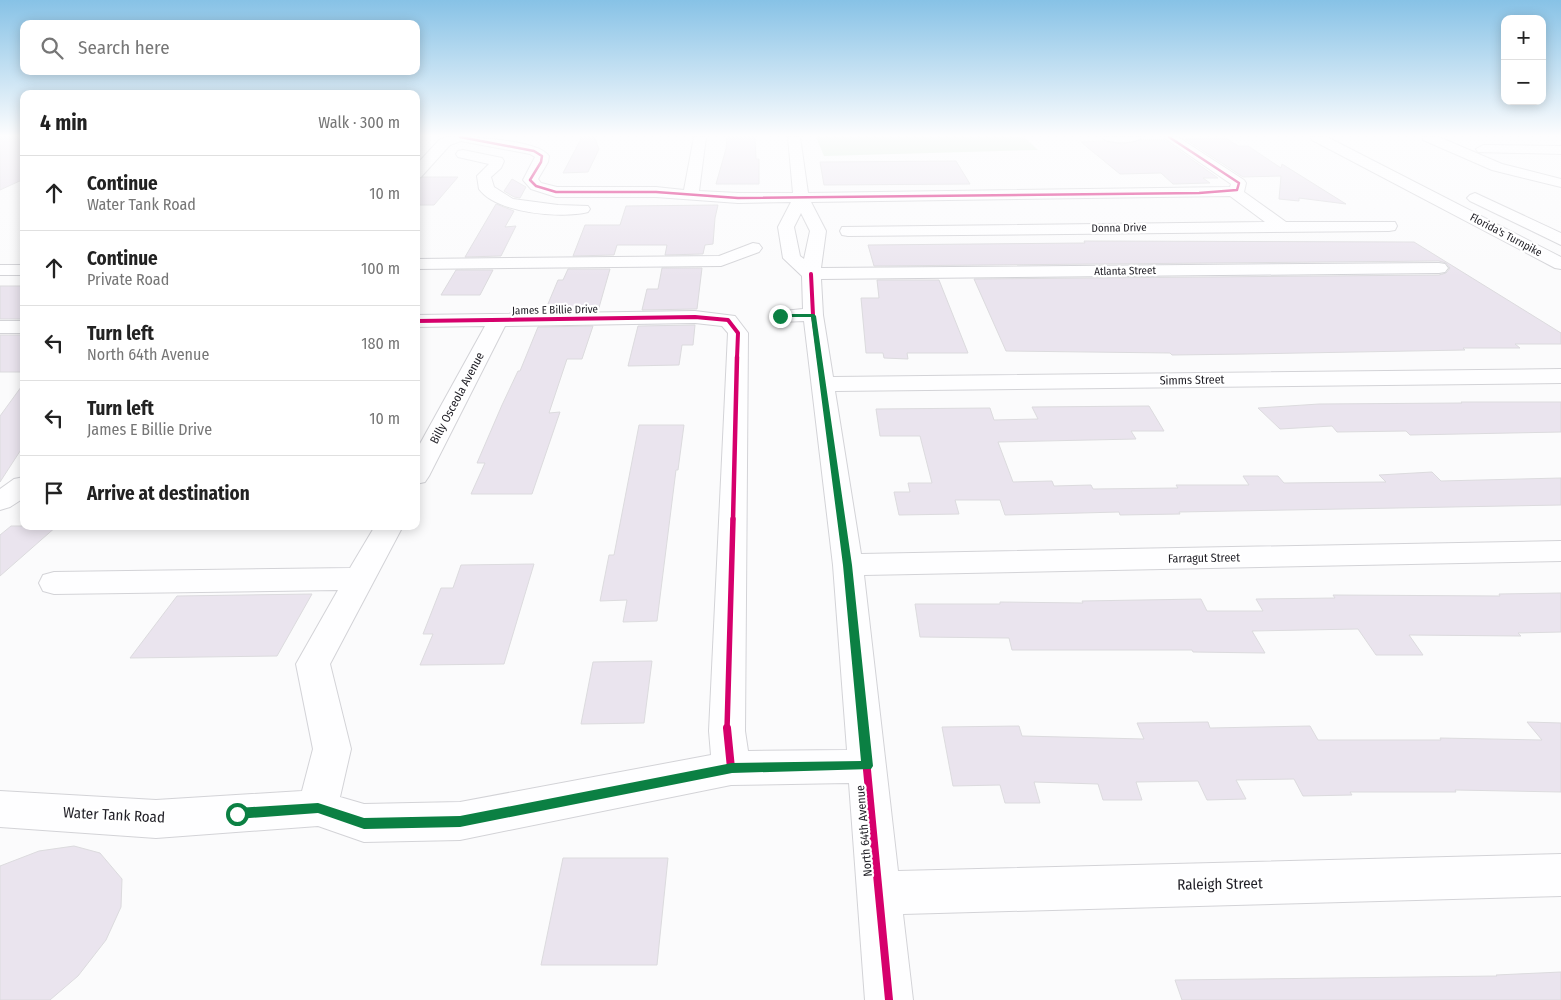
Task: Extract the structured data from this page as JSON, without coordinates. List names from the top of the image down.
{
  "streets": {
    "main road": [
      "Donna Drive",
      "Florida's Turnpike",
      "Atlanta Street",
      "James E Billie Drive",
      "Simms Street",
      "Billy Osceola Avenue",
      "Farragut Street",
      "Water Tank Road",
      "North 64th Avenue",
      "Raleigh Street"
    ]
  },
  "crossings": [
    ["Atlanta Street", "North 64th Avenue"],
    ["James E Billie Drive", "Billy Osceola Avenue"],
    ["Simms Street", "North 64th Avenue"],
    ["Farragut Street", "North 64th Avenue"],
    ["North 64th Avenue", "Raleigh Street"]
  ],
  "page": {
    "map_buttons": ["+", "−"],
    "search": "Search here",
    "heading": ["4 min", "Walk · 300 m"],
    "list": [
      ["Continue", "Water Tank Road", "10 m"],
      ["Continue", "Private Road", "100 m"],
      ["Turn left", "North 64th Avenue", "180 m"],
      ["Turn left", "James E Billie Drive", "10 m"],
      "Arrive at destination"
    ]
  }
}
